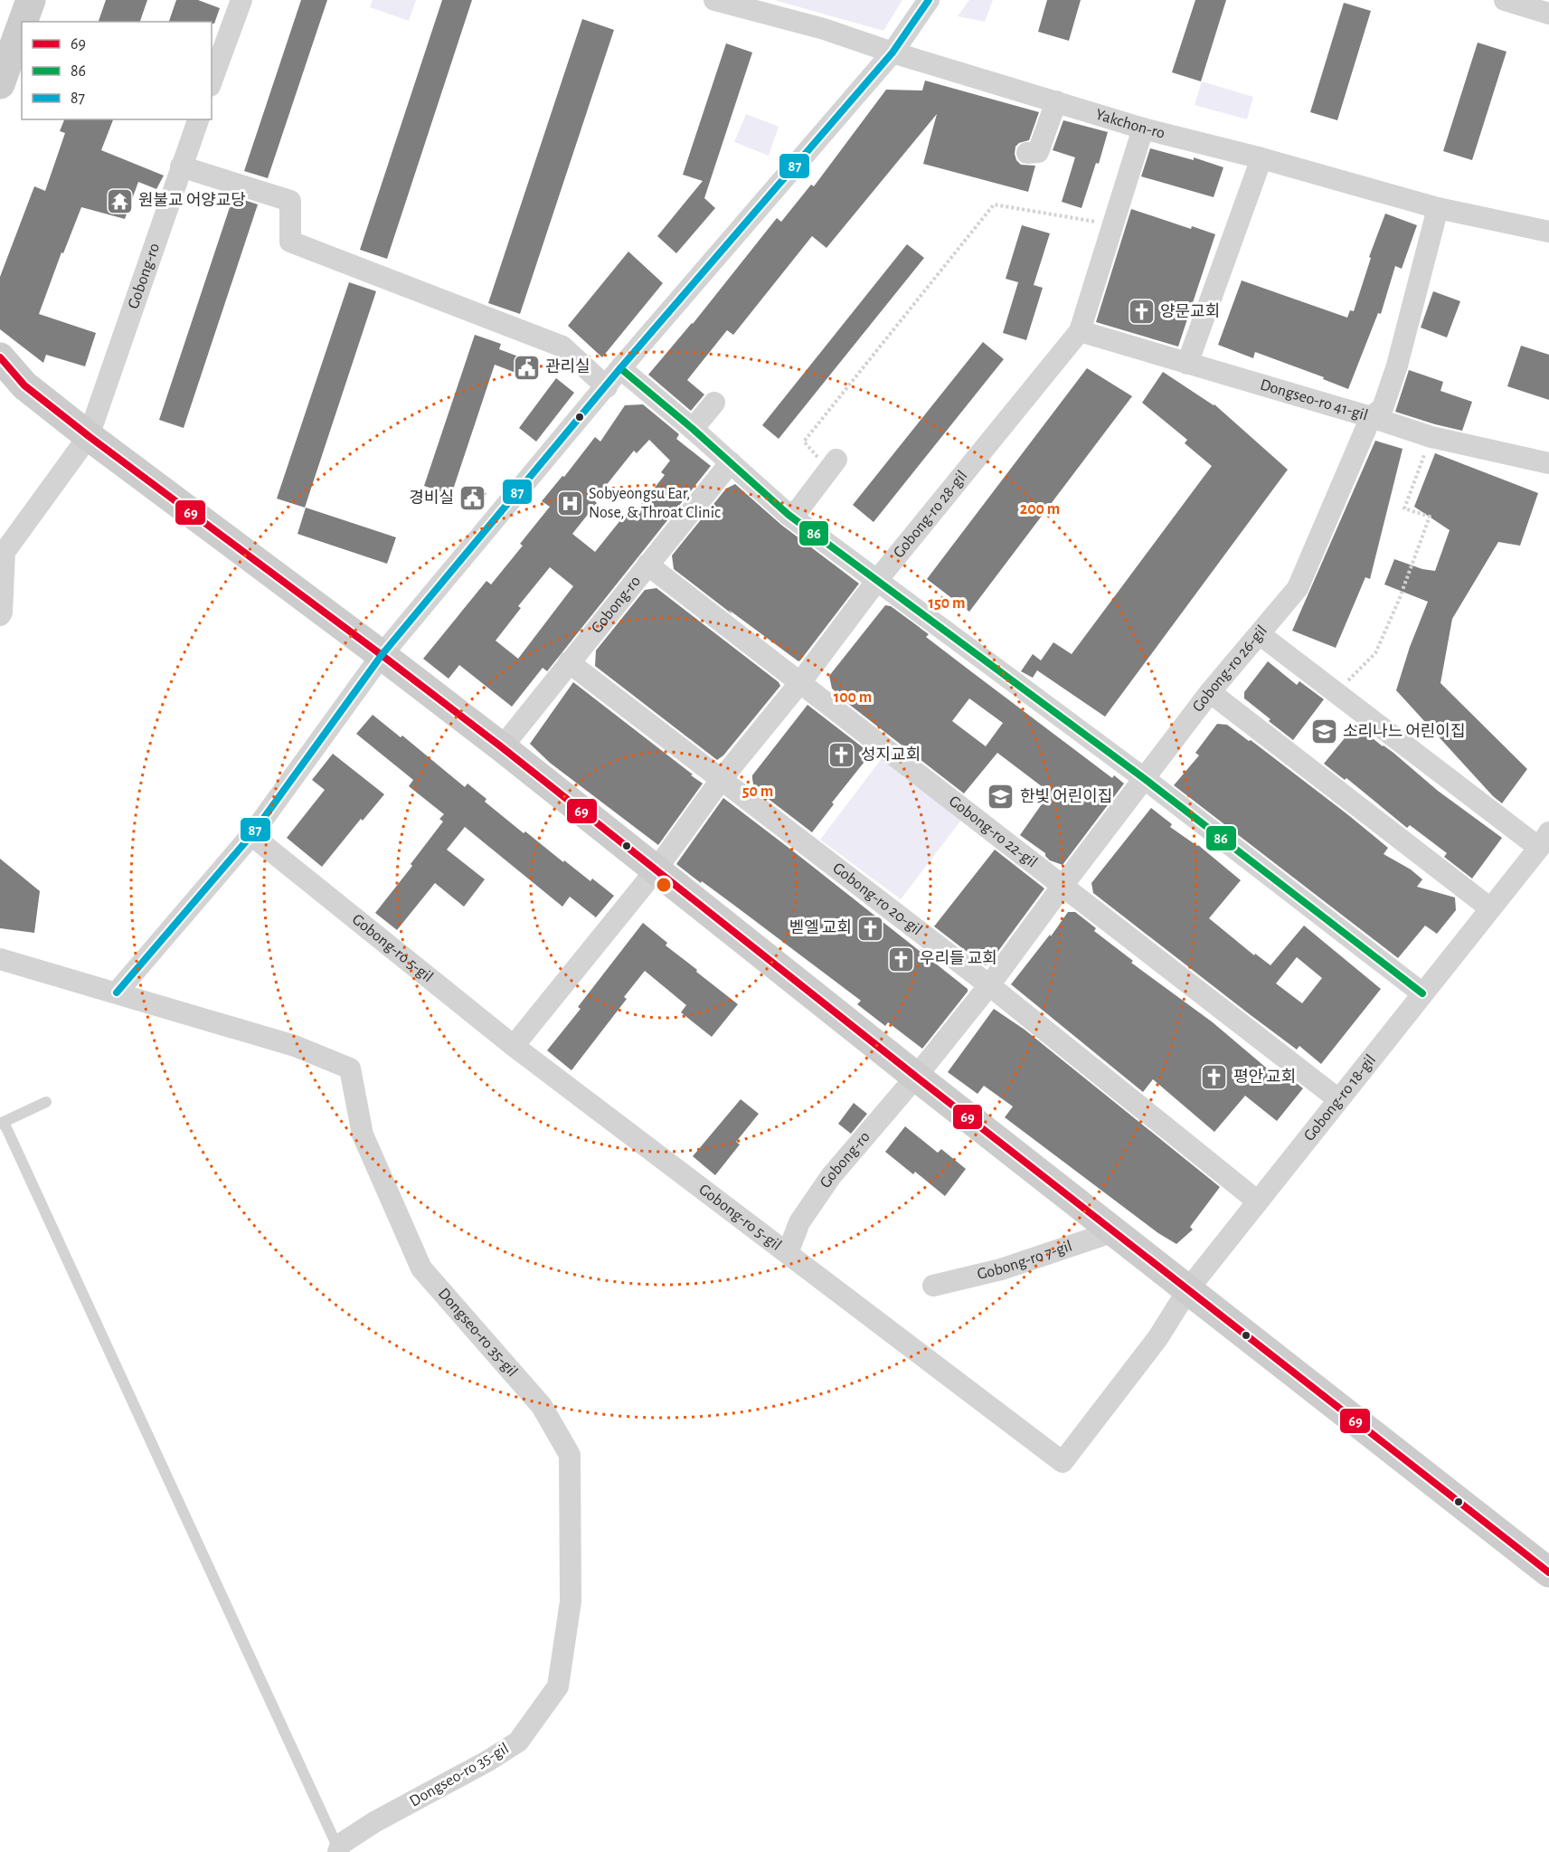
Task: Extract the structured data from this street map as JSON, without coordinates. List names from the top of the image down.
{
  "streets": {
    "street": [
      "Yakchon-ro",
      "Gobong-ro",
      "Dongseo-ro 41-gil",
      "Gobong-ro 28-gil",
      "Gobong-ro 26-gil",
      "Gobong-ro 22-gil",
      "Gobong-ro 20-gil",
      "Gobong-ro 5-gil",
      "Gobong-ro 18-gil",
      "Gobong-ro 7-gil",
      "Dongseo-ro 35-gil"
    ]
  },
  "crossings": [
    ["Yakchon-ro", "Gobong-ro 28-gil"],
    ["Yakchon-ro", "Gobong-ro 26-gil"],
    ["Gobong-ro", "Gobong-ro 26-gil"],
    ["Gobong-ro", "Gobong-ro 22-gil"],
    ["Gobong-ro", "Gobong-ro 20-gil"],
    ["Gobong-ro", "Gobong-ro 5-gil"],
    ["Dongseo-ro 41-gil", "Gobong-ro 28-gil"],
    ["Dongseo-ro 41-gil", "Gobong-ro 26-gil"],
    ["Gobong-ro 28-gil", "Gobong-ro 22-gil"],
    ["Gobong-ro 28-gil", "Gobong-ro 20-gil"],
    ["Gobong-ro 26-gil", "Gobong-ro 22-gil"],
    ["Gobong-ro 26-gil", "Gobong-ro 20-gil"],
    ["Gobong-ro 26-gil", "Gobong-ro 18-gil"],
    ["Gobong-ro 22-gil", "Gobong-ro 18-gil"],
    ["Gobong-ro 20-gil", "Gobong-ro 18-gil"],
    ["Gobong-ro 5-gil", "Gobong-ro 18-gil"]
  ],
  "places": {
    "temple": ["원불교 어양교당"],
    "church": [
      "양문교회",
      "성지교회",
      "벧엘 교회",
      "우리들 교회",
      "평안 교회"
    ],
    "public building": ["관리실", "경비실"],
    "hospital": ["Sobyeongsu Ear, Nose, & Throat Clinic"],
    "school or university": ["소리나느 어린이집", "한빛 어린이집"]
  },
  "lines": ["transit line 87", "transit line 69", "transit line 86"],
  "legend": ["69", "86", "87"],
  "rings": [
    "200 m",
    "150 m",
    "100 m",
    "50 m"
  ]
}
